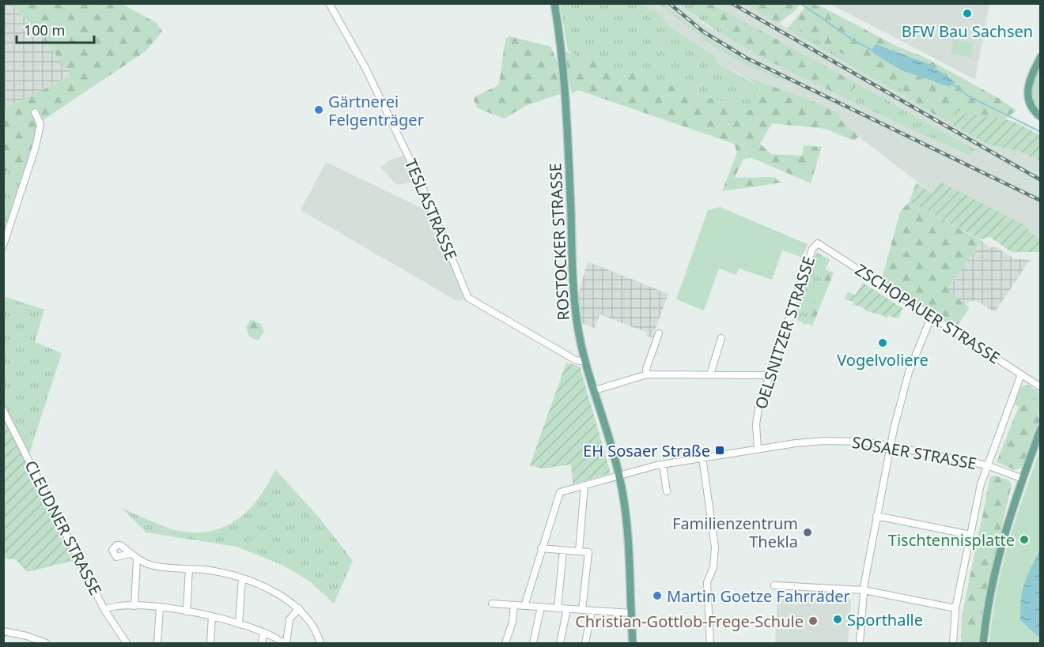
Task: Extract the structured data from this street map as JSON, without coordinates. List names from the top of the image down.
{
  "streets": {
    "main road": ["ROSTOCKER STRASSE"],
    "street": [
      "TESLASTRASSE",
      "ZSCHOPAUER STRASSE",
      "OELSNITZER STRASSE",
      "SOSAER STRASSE",
      "CLEUDNER STRASSE"
    ]
  },
  "crossings": [
    ["TESLASTRASSE", "ROSTOCKER STRASSE"],
    ["ROSTOCKER STRASSE", "SOSAER STRASSE"],
    ["ZSCHOPAUER STRASSE", "OELSNITZER STRASSE"],
    ["OELSNITZER STRASSE", "SOSAER STRASSE"]
  ],
  "places": {
    "other": [
      "BFW Bau Sachsen",
      "Gärtnerei Felgenträger",
      "Vogelvoliere",
      "Familienzentrum Thekla",
      "Tischtennisplatte",
      "Martin Goetze Fahrräder",
      "Sporthalle",
      "Christian-Gottlob-Frege-Schule"
    ],
    "transit": ["EH Sosaer Straße"]
  },
  "scale_bar": "100 m"
}
